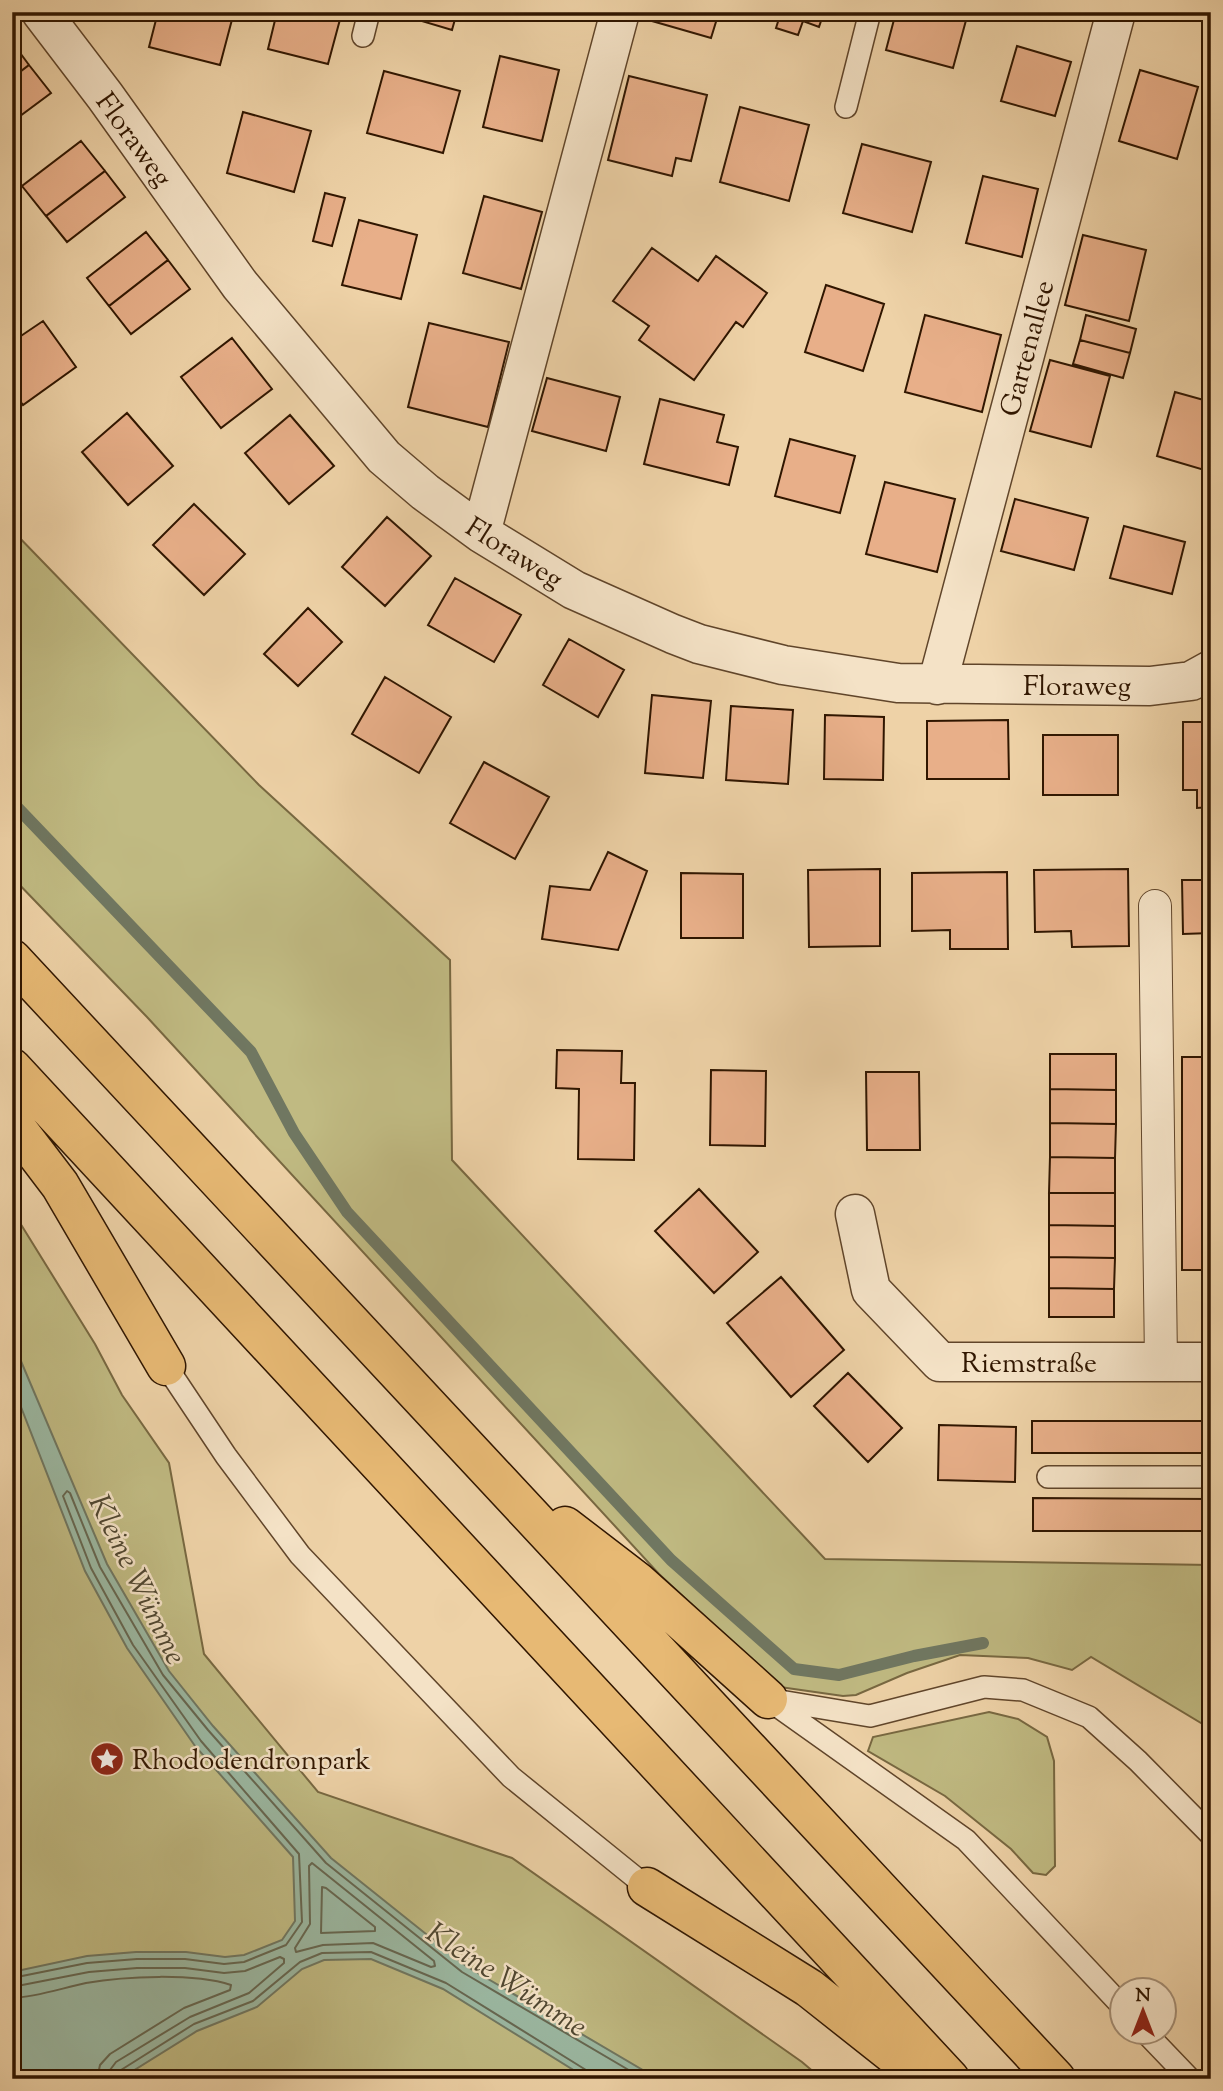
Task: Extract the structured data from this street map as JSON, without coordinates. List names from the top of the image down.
{
  "streets": {
    "street": ["Floraweg", "Gartenallee", "Riemstraße"]
  },
  "crossings": [
    ["Floraweg", "Gartenallee"]
  ],
  "water": ["Kleine Wümme"],
  "places": {
    "place": ["Rhododendronpark"]
  },
  "north": "top"
}
